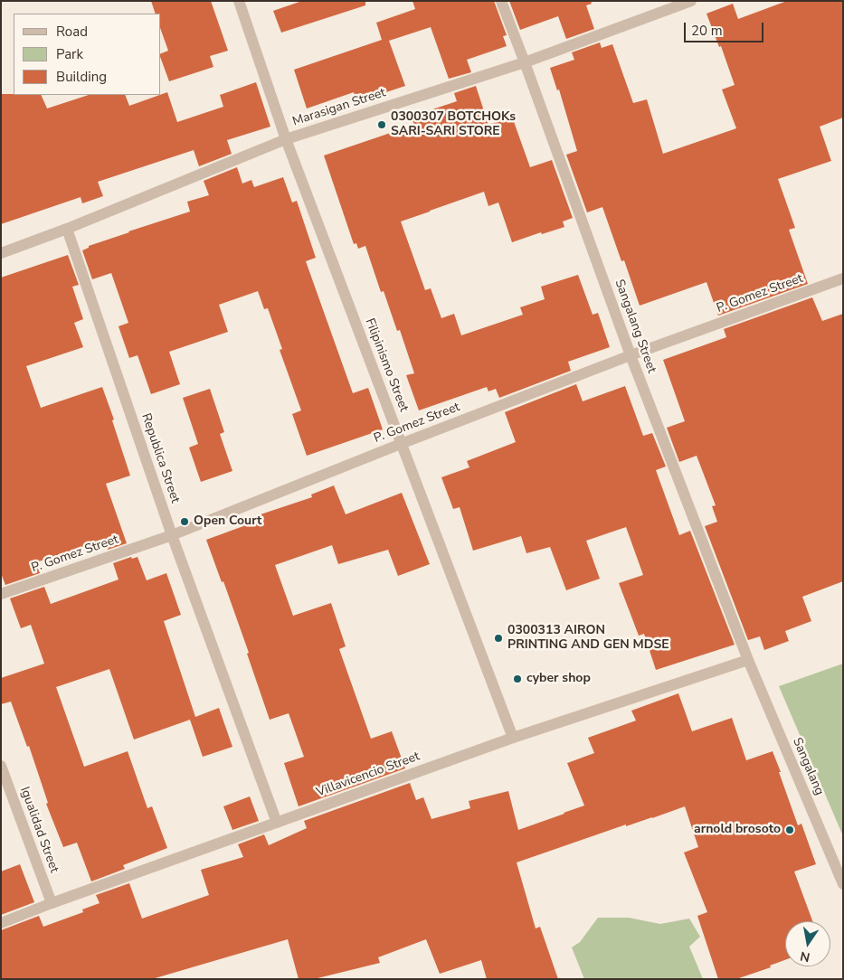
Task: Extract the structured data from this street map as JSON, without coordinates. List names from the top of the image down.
{
  "streets": {
    "street": [
      "Marasigan Street",
      "P. Gomez Street",
      "Sangalang Street",
      "Filipinismo Street",
      "Republica Street",
      "Sangalang",
      "Villavicencio Street",
      "Igualidad Street"
    ]
  },
  "crossings": [
    ["Marasigan Street", "Sangalang Street"],
    ["Marasigan Street", "Filipinismo Street"],
    ["Marasigan Street", "Republica Street"],
    ["P. Gomez Street", "Sangalang Street"],
    ["P. Gomez Street", "Filipinismo Street"],
    ["P. Gomez Street", "Republica Street"],
    ["Sangalang Street", "Sangalang"],
    ["Sangalang Street", "Villavicencio Street"],
    ["Filipinismo Street", "Villavicencio Street"],
    ["Republica Street", "Villavicencio Street"],
    ["Sangalang", "Villavicencio Street"],
    ["Villavicencio Street", "Igualidad Street"]
  ],
  "places": [
    "0300307 BOTCHOKs SARI-SARI STORE",
    "Open Court",
    "0300313 AIRON PRINTING AND GEN MDSE",
    "cyber shop",
    "arnold brosoto"
  ],
  "legend": ["Road", "Park", "Building"],
  "scale_bar": "20 m",
  "north": "bottom"
}
